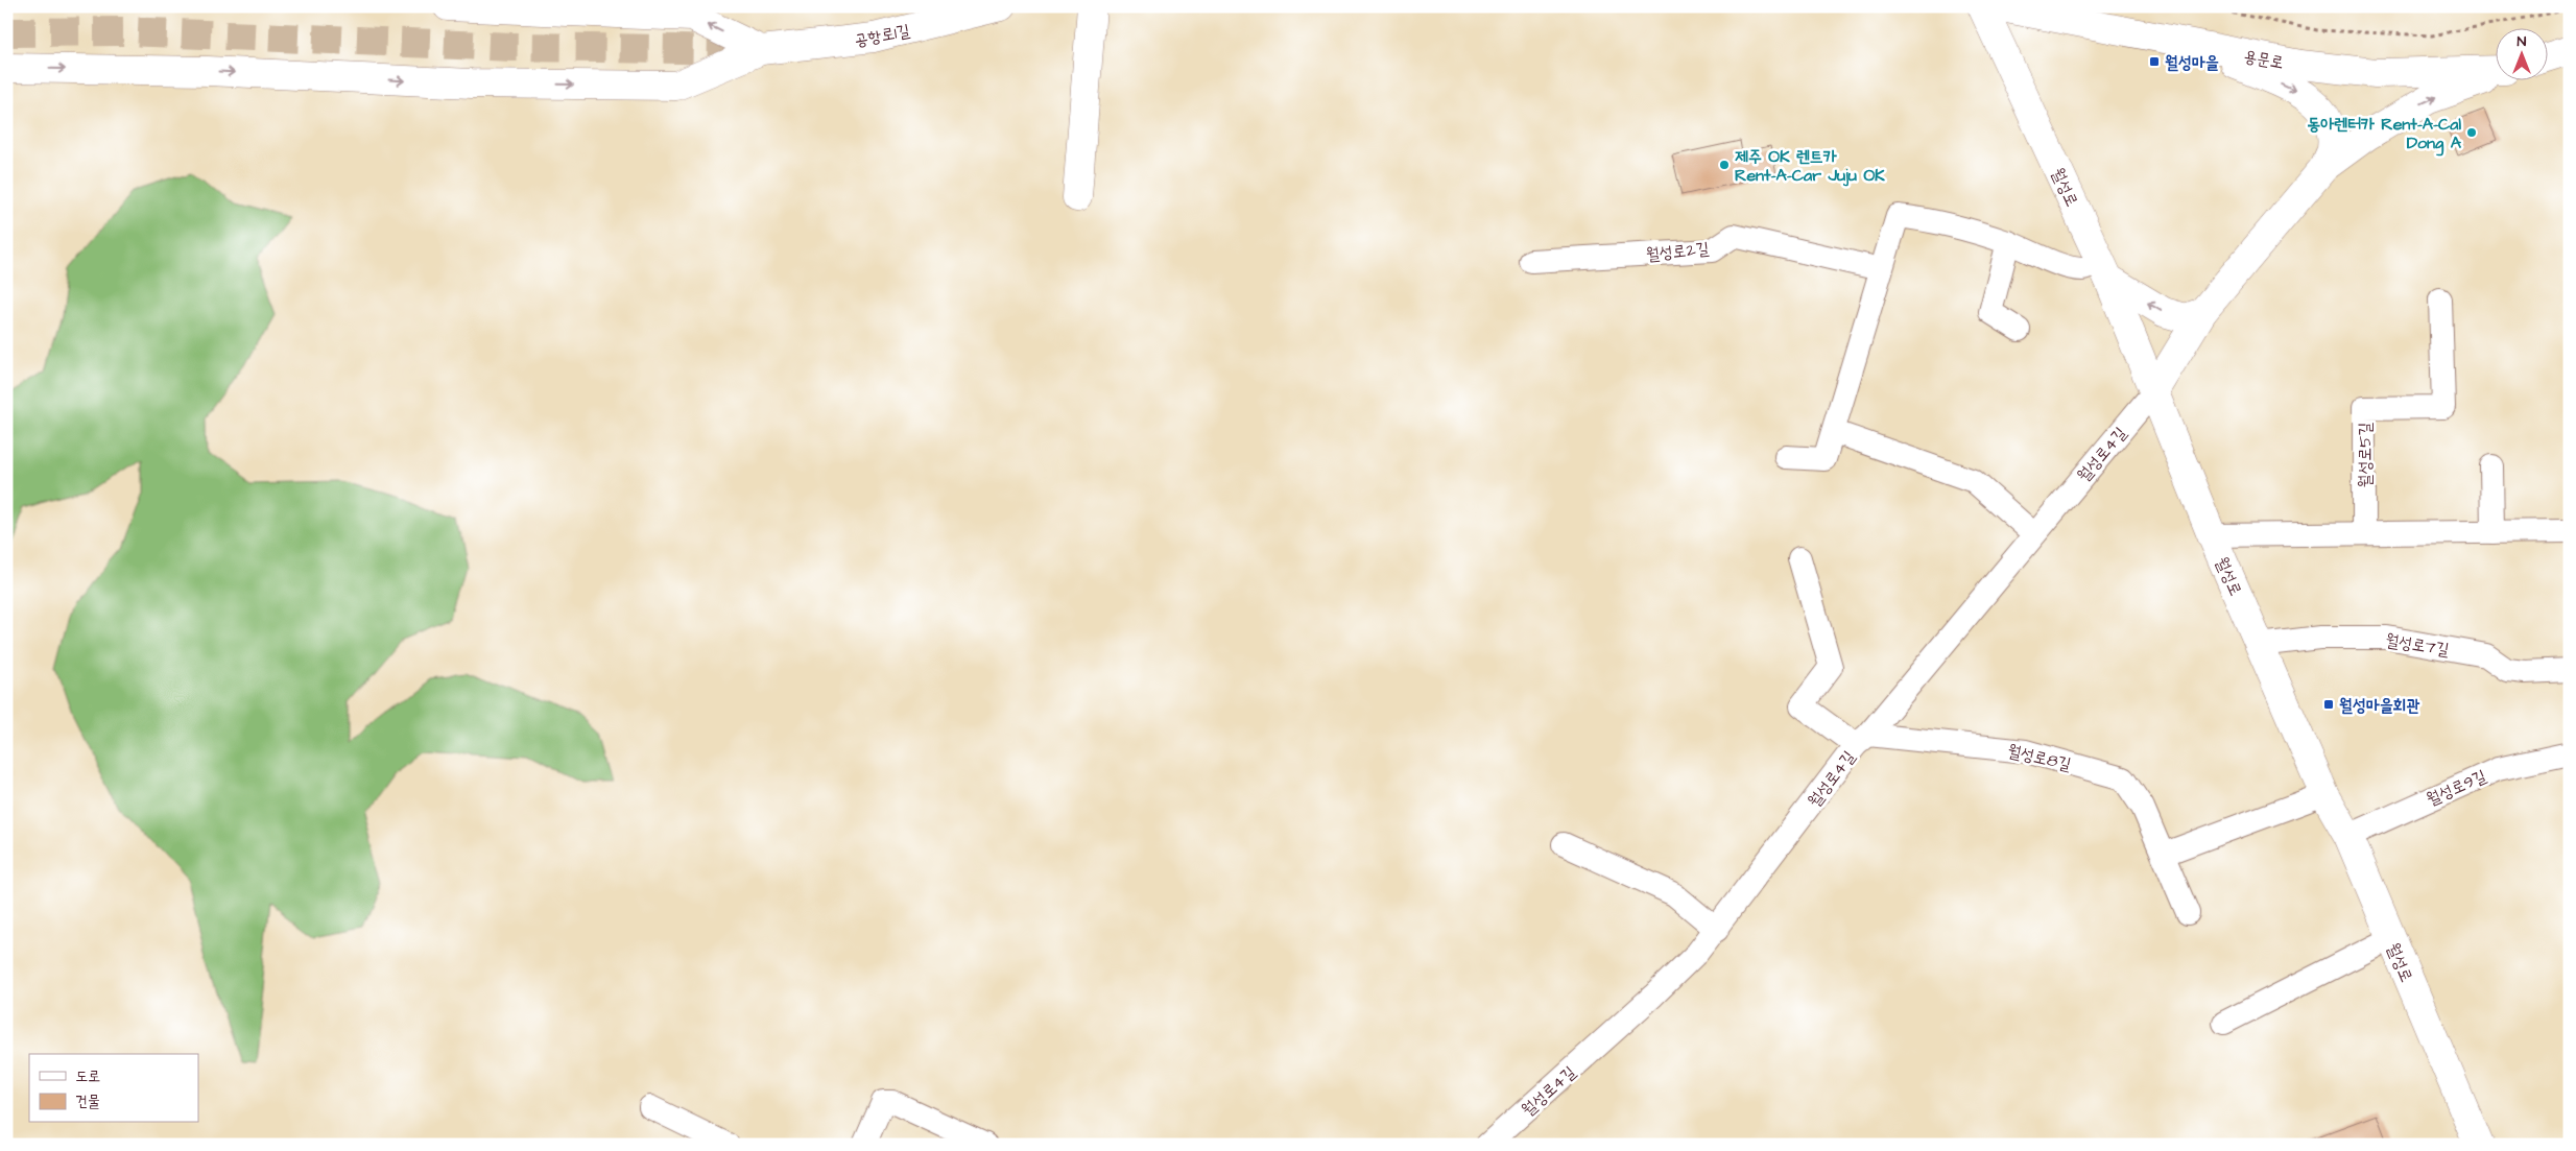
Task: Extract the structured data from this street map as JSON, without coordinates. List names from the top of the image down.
{
  "streets": {
    "street": [
      "공항로1길",
      "용문로",
      "월성로",
      "월성로2길",
      "월성로4길",
      "월성로5길",
      "월성로7길",
      "월성로8길",
      "월성로9길"
    ]
  },
  "crossings": [
    ["월성로", "월성로4길"],
    ["월성로", "월성로7길"],
    ["월성로", "월성로9길"],
    ["월성로4길", "월성로8길"]
  ],
  "places": {
    "transit": ["월성마을", "월성마을회관"],
    "other": ["동아렌터카 Rent-A-Cal Dong A", "제주 OK 렌트카 Rent-A-Car Juju OK"]
  },
  "legend": ["도로", "건물"],
  "north": "top"
}
